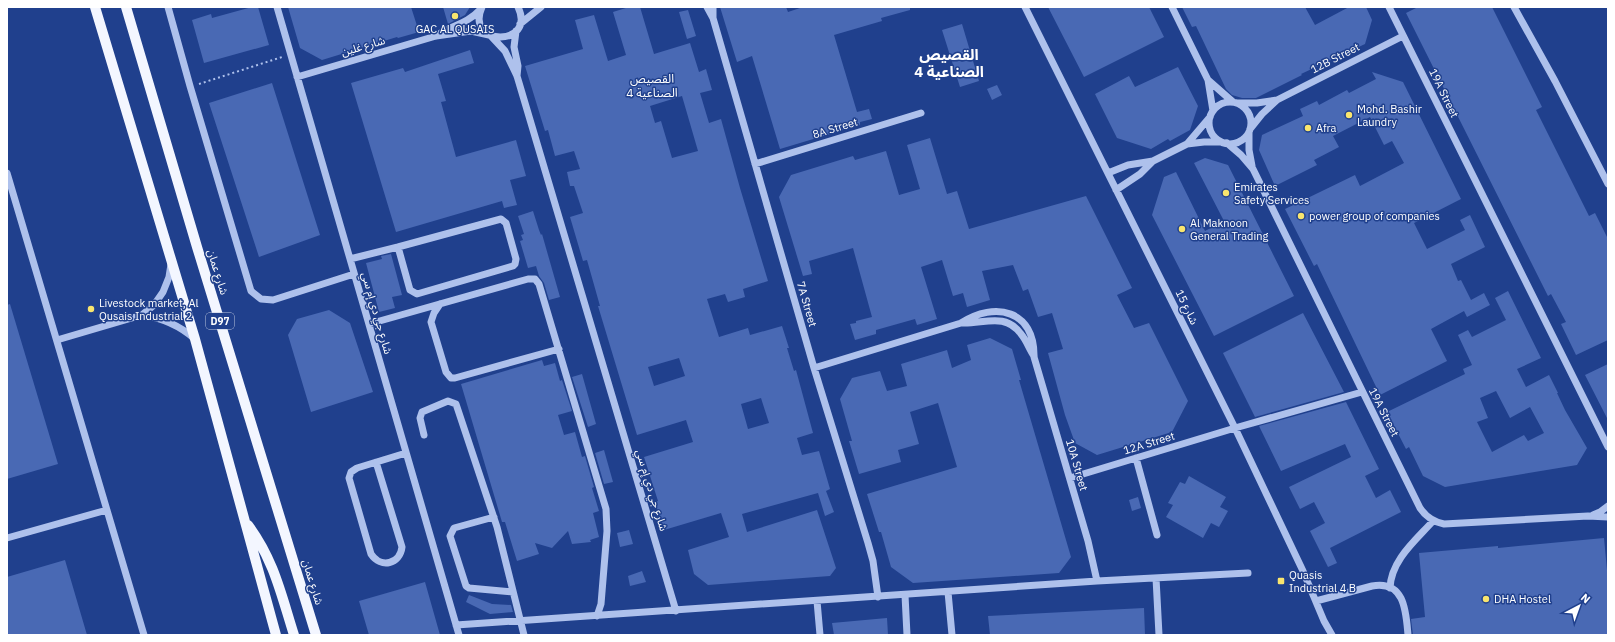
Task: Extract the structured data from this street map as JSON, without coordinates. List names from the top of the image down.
{
  "streets": {
    "main road": ["شارع عمان", "D97"],
    "street": [
      "شارع غلين",
      "12B Street",
      "19A Street",
      "8A Street",
      "7A Street",
      "شارع 15",
      "شارع جي دي إم سي",
      "12A Street",
      "10A Street"
    ]
  },
  "crossings": [
    ["شارع غلين", "شارع جي دي إم سي"],
    ["12B Street", "19A Street"],
    ["19A Street", "12A Street"],
    ["8A Street", "7A Street"],
    ["7A Street", "10A Street"],
    ["شارع 15", "12A Street"],
    ["12A Street", "10A Street"]
  ],
  "districts": ["القصيص الصناعية 4", "القصيص الصناعية 4"],
  "places": {
    "other": [
      "GAC AL QUSAIS",
      "Mohd. Bashir Laundry",
      "Afra",
      "Emirates Safety Services",
      "power group of companies",
      "Al Maknoon General Trading",
      "Livestock market, Al Qusais Industrial 2",
      "DHA Hostel"
    ],
    "transit": ["Quasis Industrial 4 B"]
  },
  "north": "top right"
}
